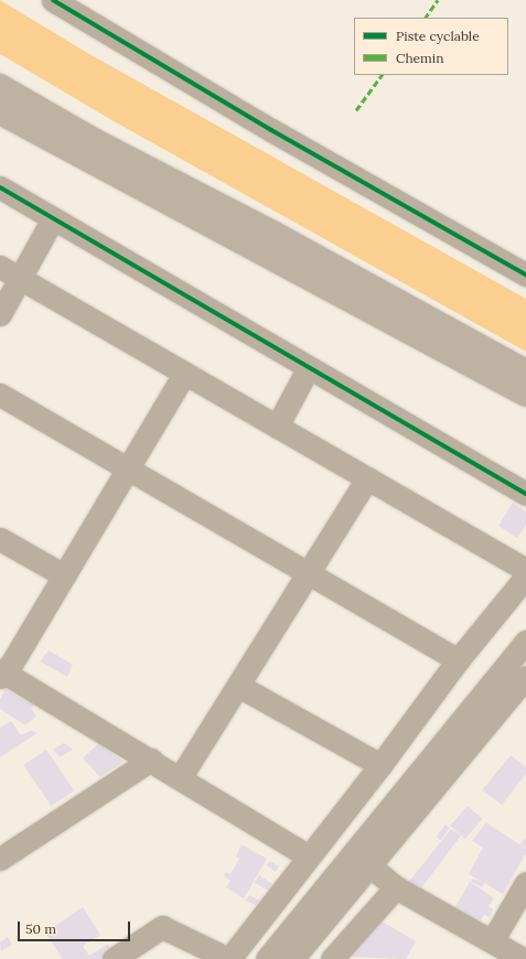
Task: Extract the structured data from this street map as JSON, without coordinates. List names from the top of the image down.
{
  "legend": ["Piste cyclable", "Chemin"],
  "scale_bar": "50 m"
}
